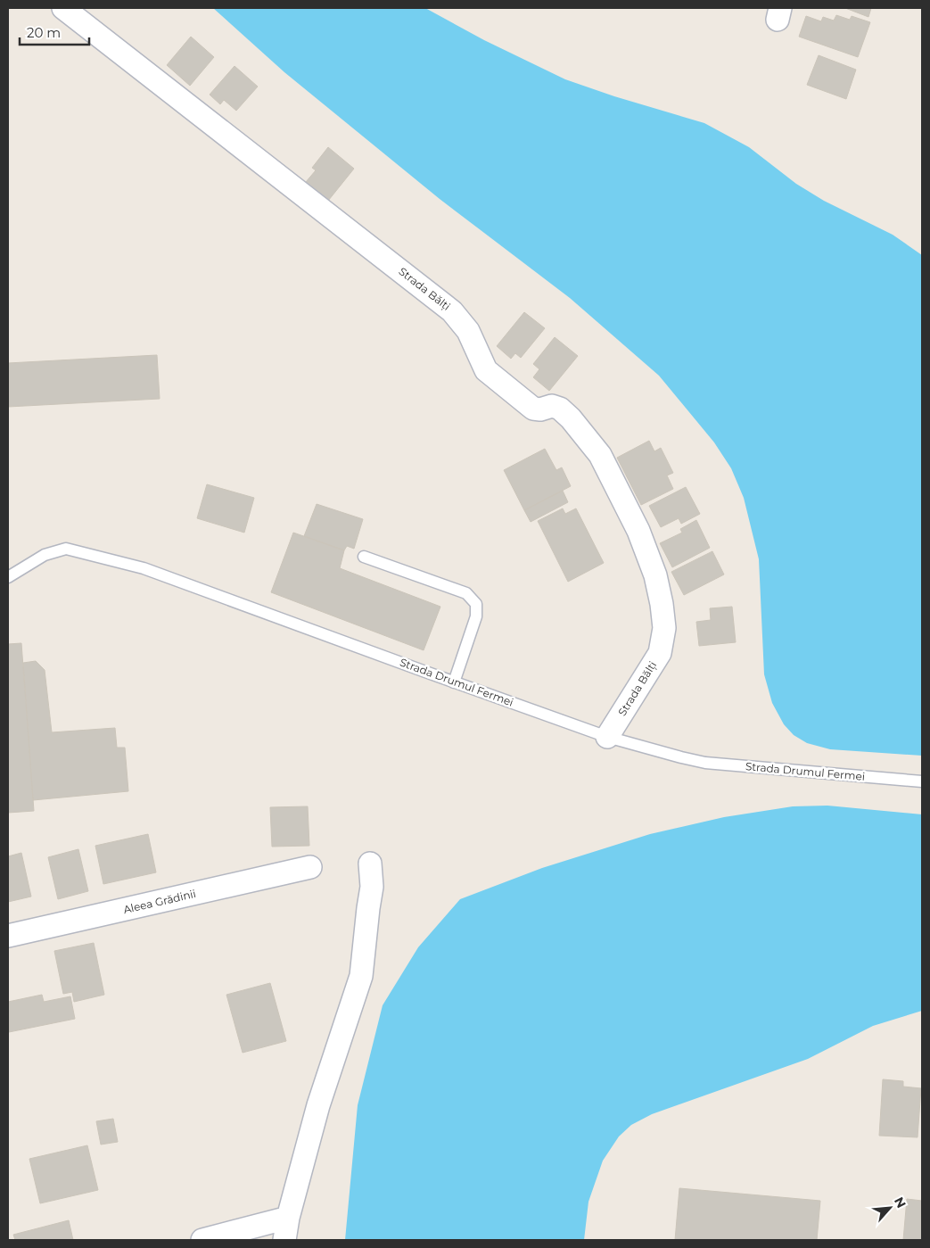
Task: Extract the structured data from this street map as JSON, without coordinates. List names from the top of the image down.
{
  "streets": {
    "street": ["Strada Bălți", "Aleea Grădinii"],
    "lane": ["Strada Drumul Fermei"]
  },
  "crossings": [
    ["Strada Bălți", "Strada Drumul Fermei"]
  ],
  "scale_bar": "20 m",
  "north": "top right"
}
